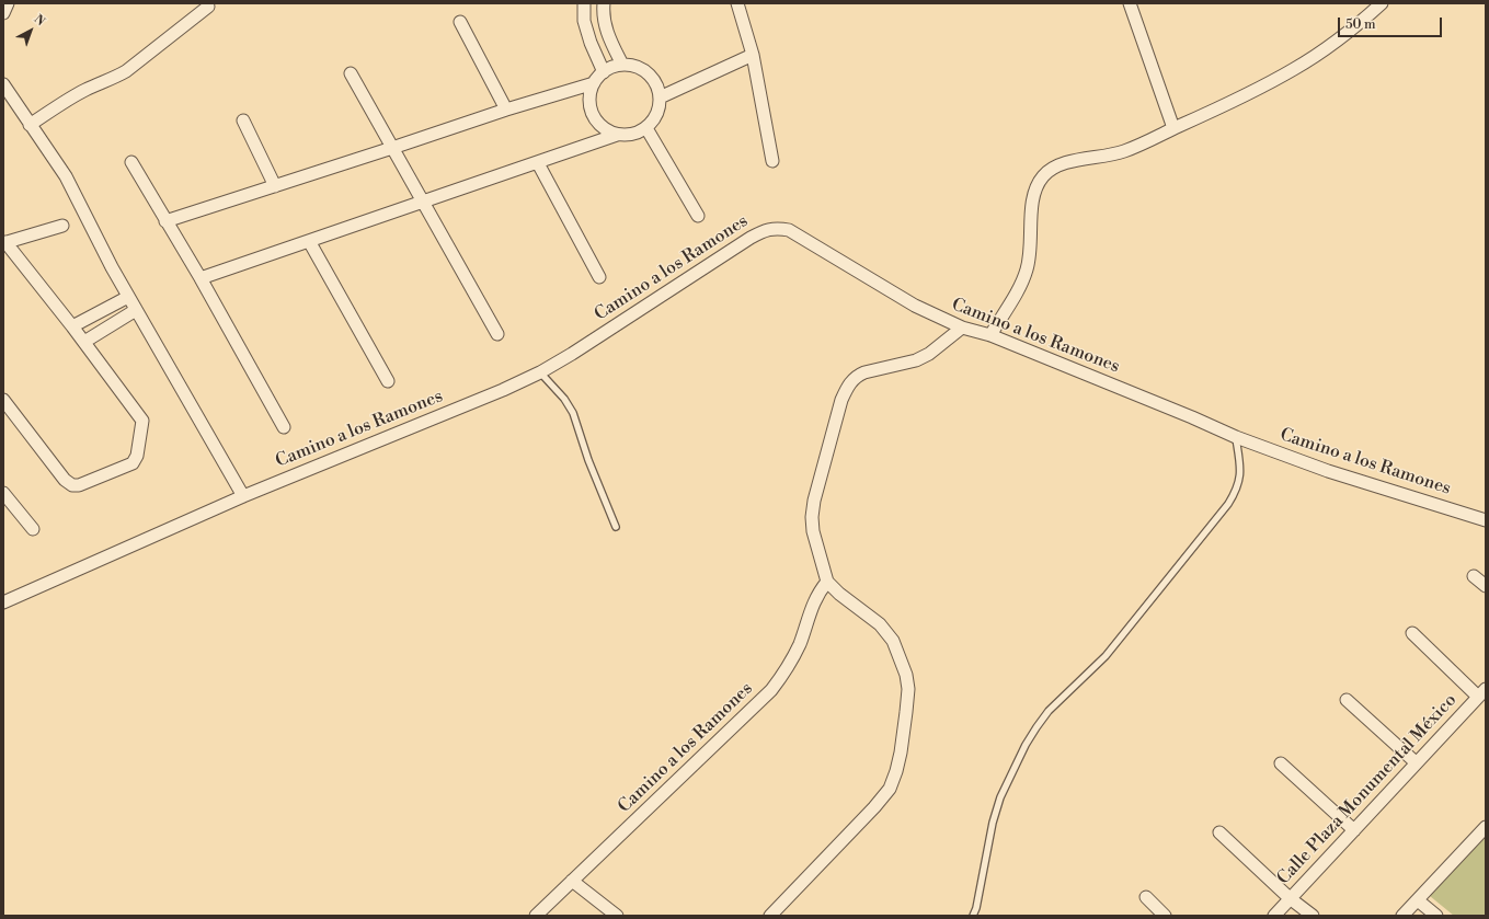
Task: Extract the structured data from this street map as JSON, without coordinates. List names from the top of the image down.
{
  "streets": {
    "street": ["Camino a los Ramones", "Calle Plaza Monumental México"]
  },
  "scale_bar": "50 m",
  "north": "top right"
}
